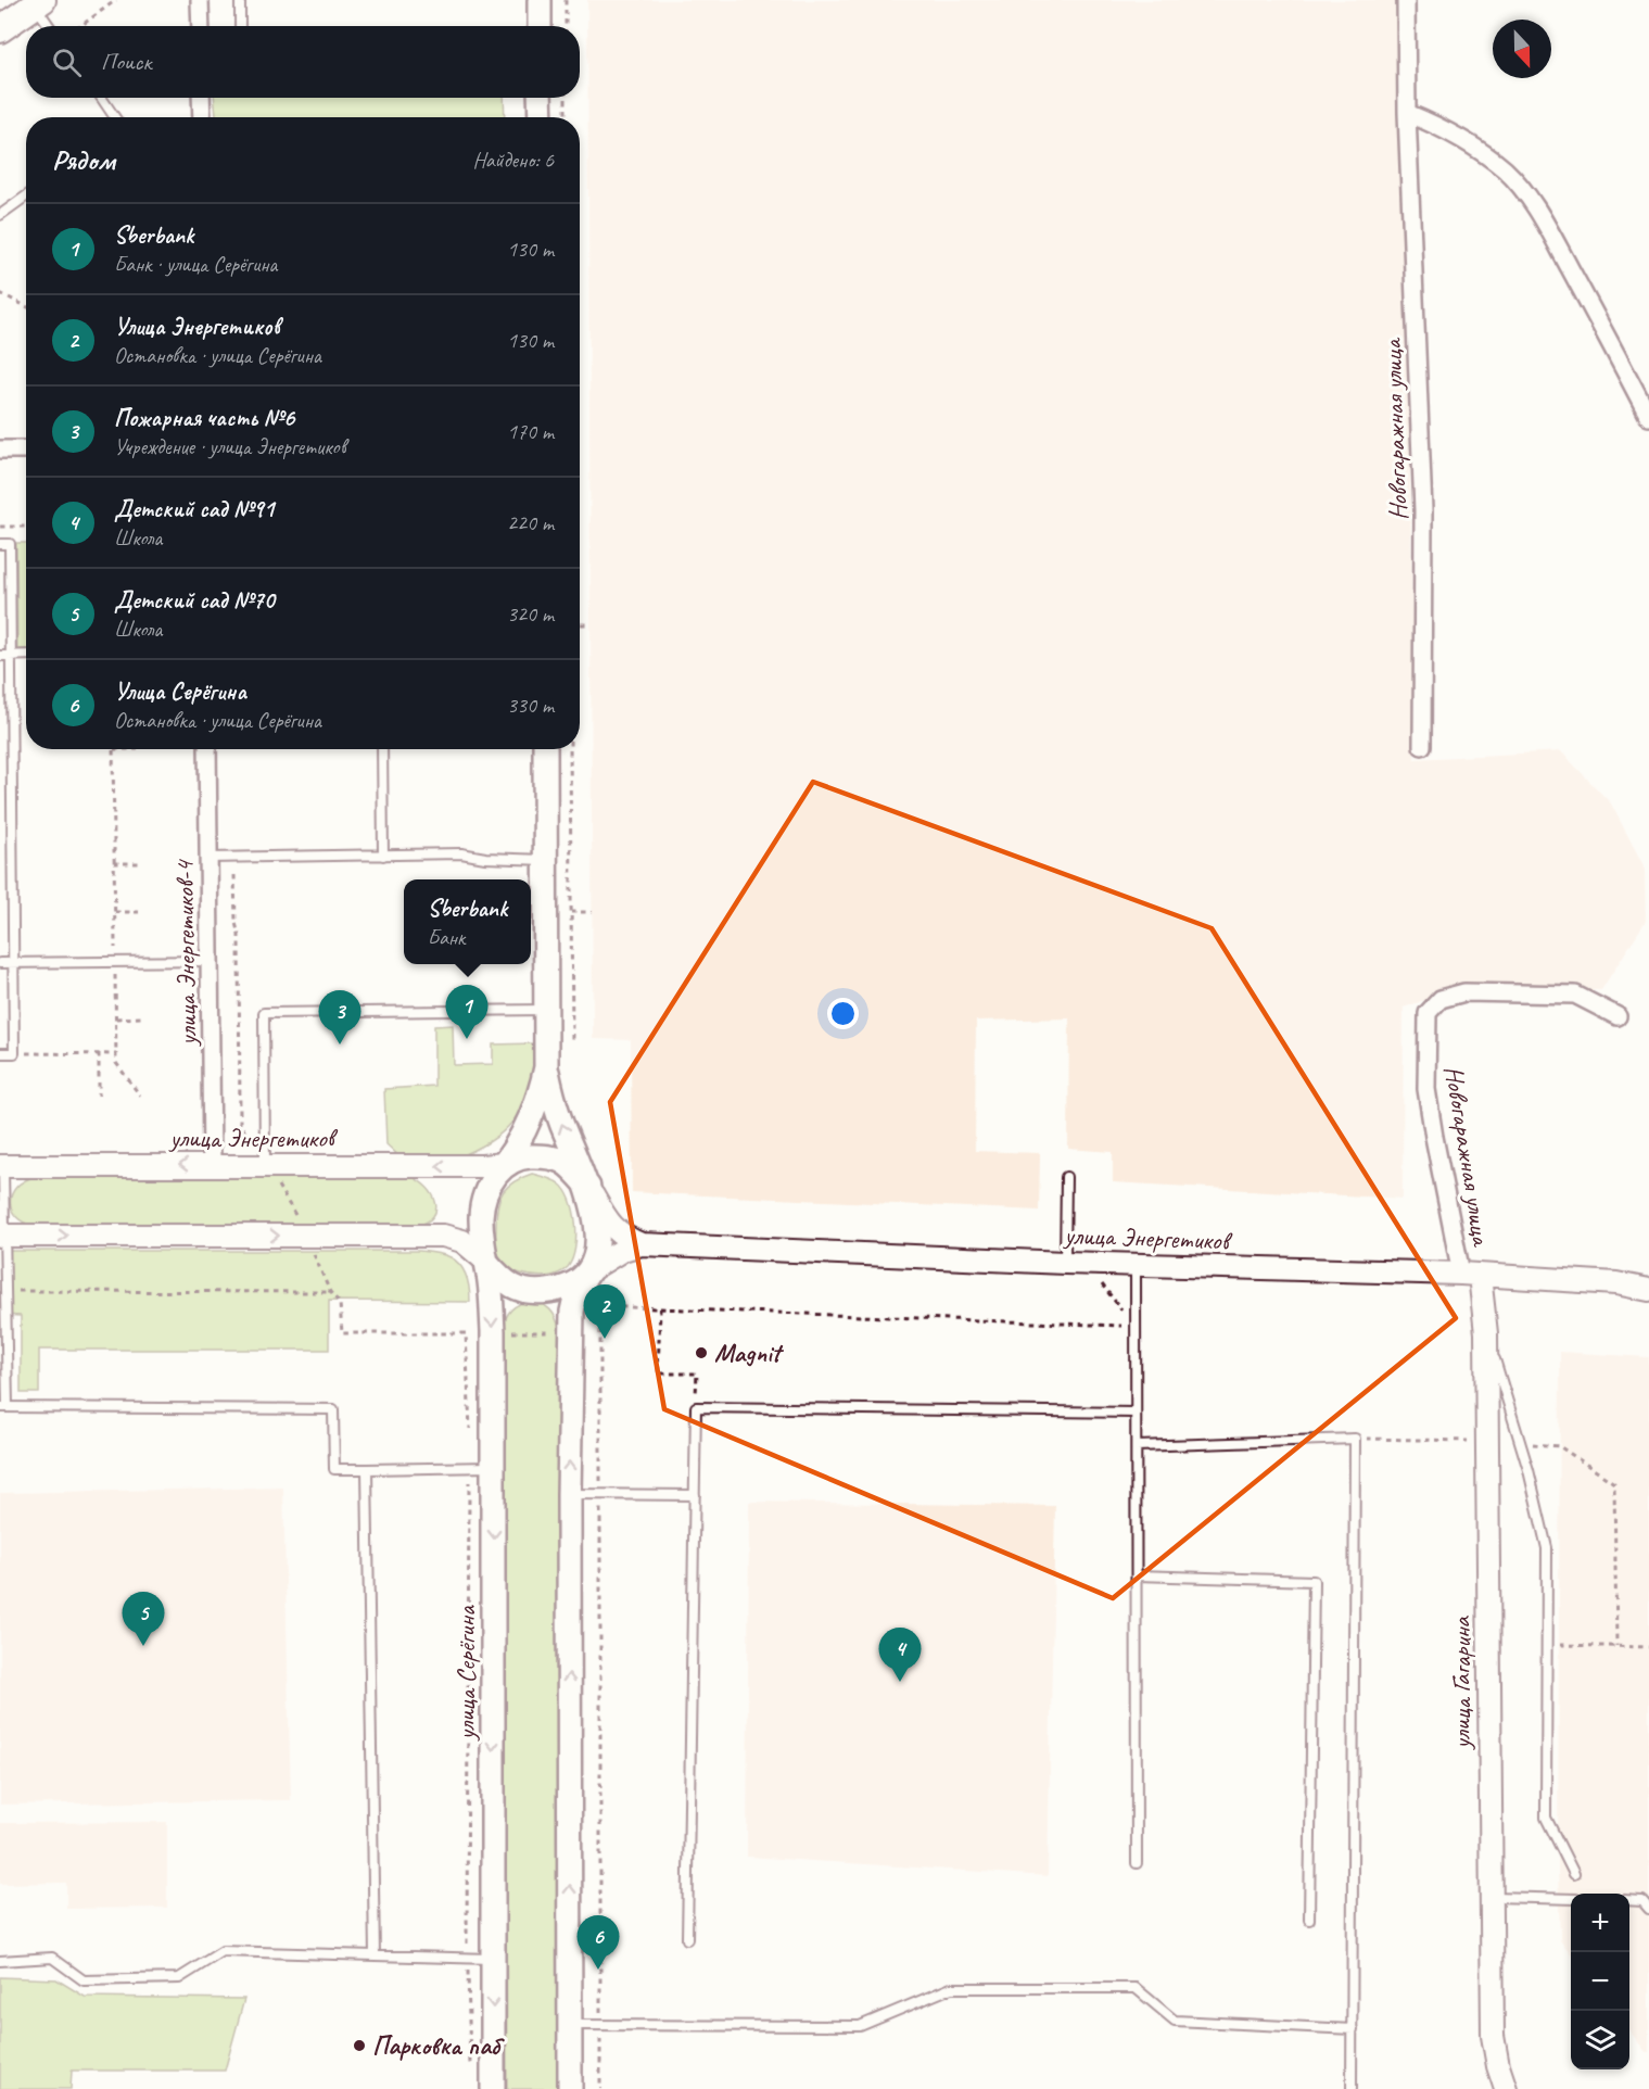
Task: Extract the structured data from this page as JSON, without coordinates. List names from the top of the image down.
{
  "streets": {
    "main road": ["улица Серёгина"],
    "street": [
      "Новогаражная улица",
      "улица Энергетиков-4",
      "улица Энергетиков",
      "улица Гагарина"
    ]
  },
  "crossings": [
    ["Новогаражная улица", "улица Энергетиков"],
    ["Новогаражная улица", "улица Гагарина"],
    ["улица Энергетиков-4", "улица Энергетиков"],
    ["улица Энергетиков", "улица Серёгина"],
    ["улица Энергетиков", "улица Гагарина"]
  ],
  "places": ["Magnit", "Парковка паб"],
  "north": "bottom",
  "page": {
    "search": "Поиск",
    "heading": ["Рядом", "Найдено: 6"],
    "list": [
      {
        "mark": "1",
        "name": "Sberbank",
        "note": "Банк · улица Серёгина",
        "value": "130 m"
      },
      {
        "mark": "2",
        "name": "Улица Энергетиков",
        "note": "Остановка · улица Серёгина",
        "value": "130 m"
      },
      {
        "mark": "3",
        "name": "Пожарная часть №6",
        "note": "Учреждение · улица Энергетиков",
        "value": "170 m"
      },
      {
        "mark": "4",
        "name": "Детский сад №91",
        "note": "Школа",
        "value": "220 m"
      },
      {
        "mark": "5",
        "name": "Детский сад №70",
        "note": "Школа",
        "value": "320 m"
      },
      {
        "mark": "6",
        "name": "Улица Серёгина",
        "note": "Остановка · улица Серёгина",
        "value": "330 m"
      }
    ],
    "popup": ["Sberbank", "Банк"],
    "pins": [
      "1",
      "3",
      "2",
      "5",
      "4",
      "6"
    ],
    "map_buttons": ["+", "−"]
  }
}
